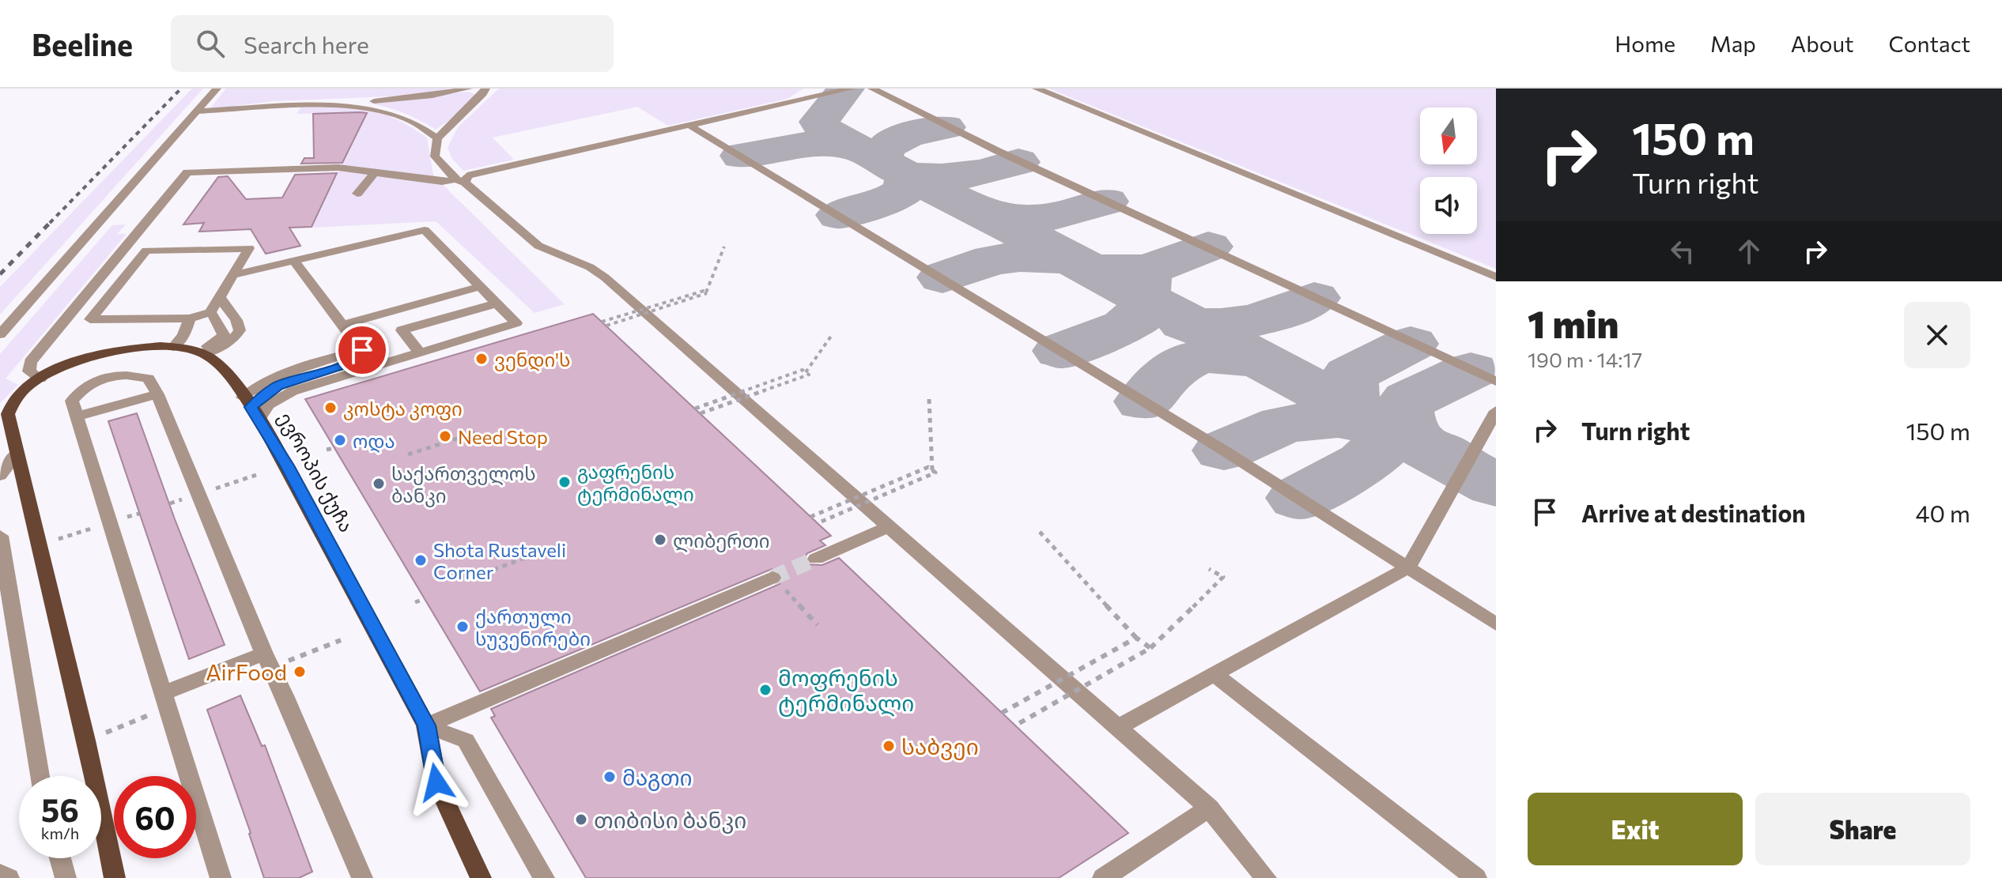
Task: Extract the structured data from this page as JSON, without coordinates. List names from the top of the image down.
{
  "streets": {
    "main road": ["ევროპის ქუჩა"]
  },
  "places": [
    "ვენდი'ს",
    "კოსტა კოფი",
    "Need Stop",
    "ოდა",
    "გაფრენის ტერმინალი",
    "საქართველოს ბანკი",
    "ლიბერთი",
    "Shota Rustaveli Corner",
    "ქართული სუვენირები",
    "AirFood",
    "მოფრენის ტერმინალი",
    "საბვეი",
    "მაგთი",
    "თიბისი ბანკი"
  ],
  "north": "bottom",
  "page": {
    "header": "Beeline",
    "search": "Search here",
    "nav": [
      "Home",
      "Map",
      "About",
      "Contact"
    ],
    "turn": ["150 m", "Turn right"],
    "heading": ["1 min", "190 m · 14:17"],
    "list": [
      {
        "name": "Turn right",
        "value": "150 m"
      },
      {
        "name": "Arrive at destination",
        "value": "40 m"
      }
    ],
    "speed": "56 km/h",
    "limit": "60",
    "buttons": ["Exit", "Share"]
  }
}
